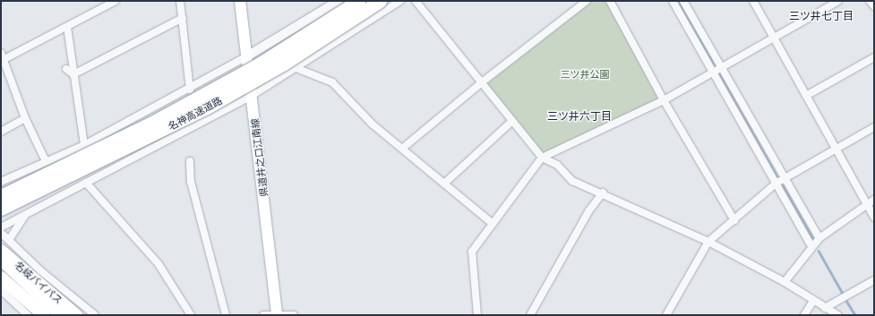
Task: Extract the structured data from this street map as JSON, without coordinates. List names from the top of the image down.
{
  "streets": {
    "highway": ["名神高速道路", "名岐バイパス"],
    "main road": ["県道井之口江南線"]
  },
  "districts": ["三ツ井七丁目", "三ツ井六丁目"],
  "parks": ["三ツ井公園"]
}
